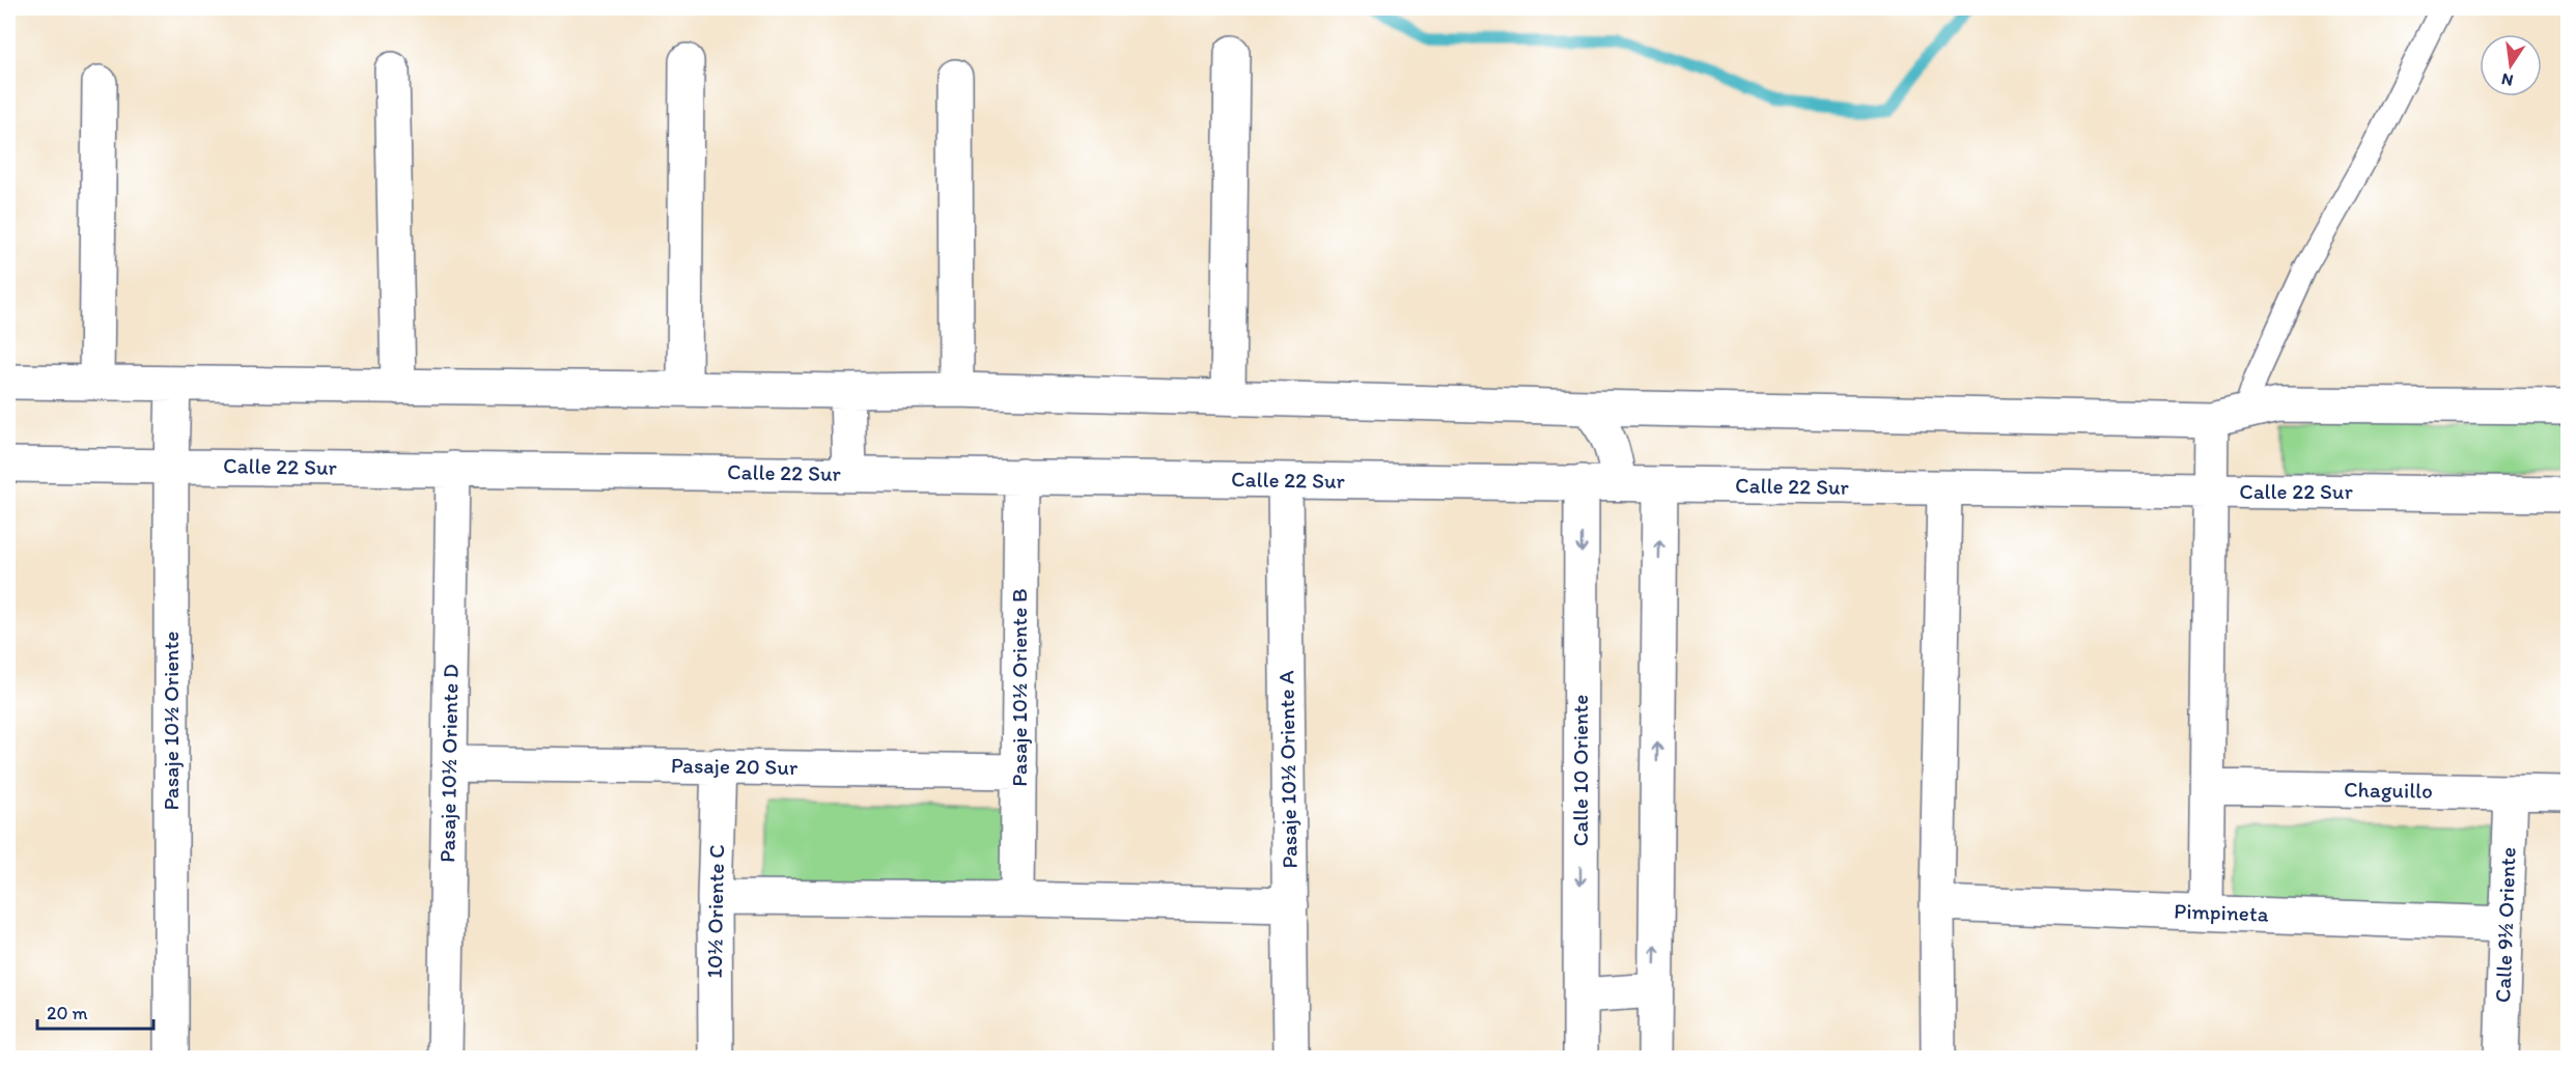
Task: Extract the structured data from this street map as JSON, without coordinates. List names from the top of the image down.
{
  "streets": {
    "street": [
      "Calle 22 Sur",
      "Pasaje 10½ Oriente B",
      "Pasaje 10½ Oriente",
      "Pasaje 10½ Oriente D",
      "Pasaje 20 Sur",
      "Pasaje 10½ Oriente A",
      "Calle 10 Oriente",
      "Chaguillo",
      "10½ Oriente C",
      "Pimpineta",
      "Calle 9½ Oriente"
    ]
  },
  "crossings": [
    ["Calle 22 Sur", "Pasaje 10½ Oriente B"],
    ["Calle 22 Sur", "Pasaje 10½ Oriente"],
    ["Calle 22 Sur", "Pasaje 10½ Oriente D"],
    ["Calle 22 Sur", "Pasaje 10½ Oriente A"],
    ["Calle 22 Sur", "Calle 10 Oriente"],
    ["Pasaje 10½ Oriente B", "Pasaje 20 Sur"],
    ["Pasaje 10½ Oriente D", "Pasaje 20 Sur"],
    ["Pasaje 20 Sur", "10½ Oriente C"],
    ["Chaguillo", "Calle 9½ Oriente"],
    ["Pimpineta", "Calle 9½ Oriente"]
  ],
  "scale_bar": "20 m",
  "north": "bottom"
}
